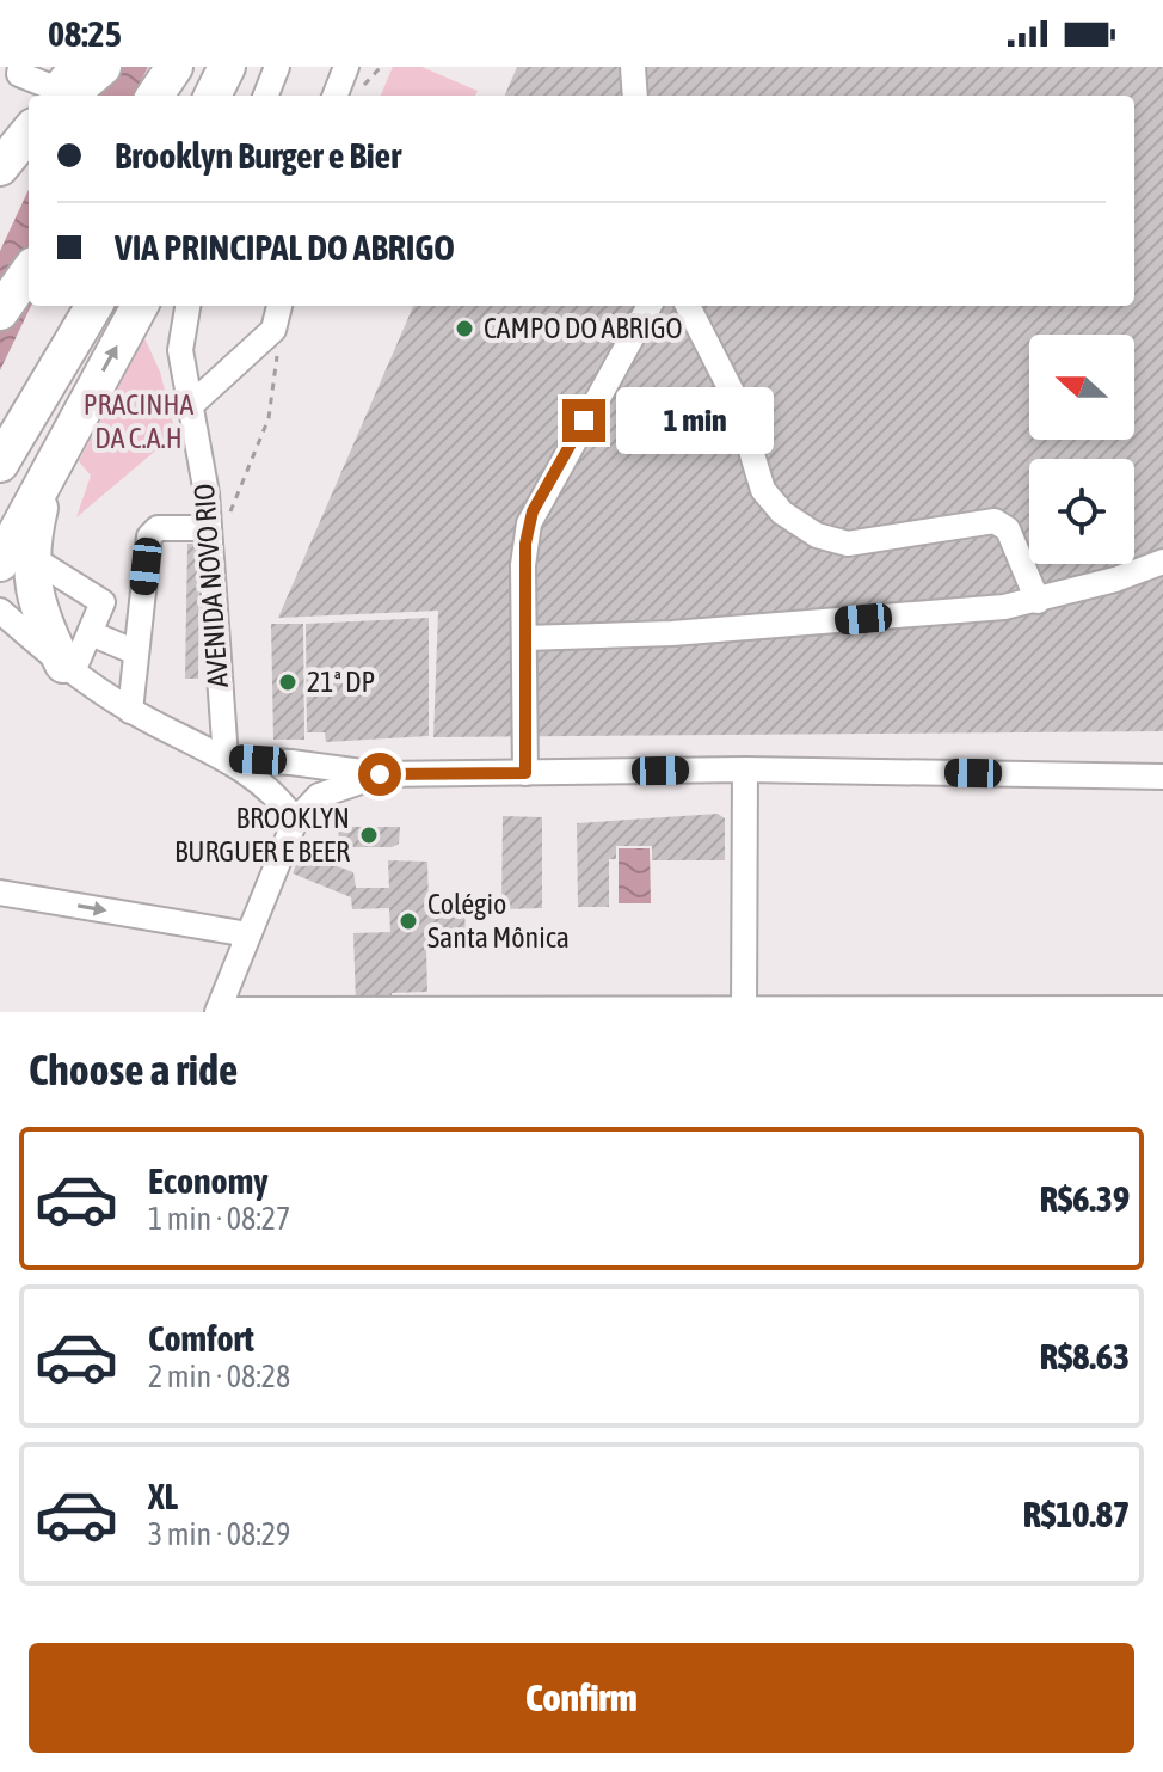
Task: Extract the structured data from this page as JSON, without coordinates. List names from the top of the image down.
{
  "streets": {
    "street": ["AVENIDA NOVO RIO"]
  },
  "parks": ["PRACINHA DA C.A.H"],
  "places": [
    "CAMPO DO ABRIGO",
    "21ª DP",
    "BROOKLYN BURGUER E BEER",
    "Colégio Santa Mônica"
  ],
  "north": "left",
  "page": {
    "status": "08:25",
    "banner": ["Brooklyn Burger e Bier", "VIA PRINCIPAL DO ABRIGO"],
    "bubble": "1 min",
    "heading": "Choose a ride",
    "list": [
      {
        "name": "Economy",
        "note": "1 min · 08:27",
        "value": "R$6.39"
      },
      {
        "name": "Comfort",
        "note": "2 min · 08:28",
        "value": "R$8.63"
      },
      {
        "name": "XL",
        "note": "3 min · 08:29",
        "value": "R$10.87"
      }
    ],
    "buttons": "Confirm"
  }
}
